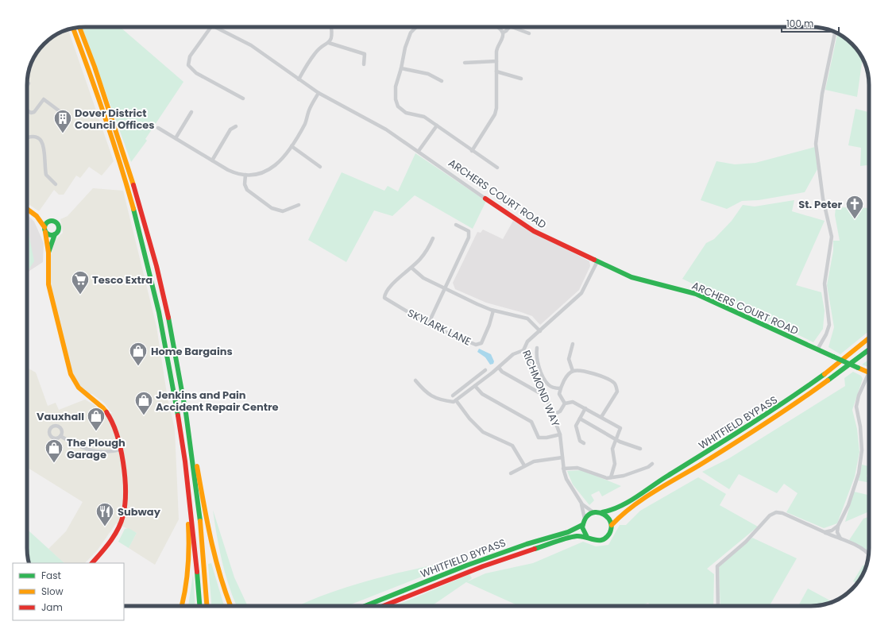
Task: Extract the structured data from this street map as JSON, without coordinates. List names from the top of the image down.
{
  "streets": {
    "main road": ["ARCHERS COURT ROAD", "WHITFIELD BYPASS"],
    "street": ["SKYLARK LANE", "RICHMOND WAY"]
  },
  "crossings": [
    ["ARCHERS COURT ROAD", "RICHMOND WAY"],
    ["RICHMOND WAY", "WHITFIELD BYPASS"]
  ],
  "places": {
    "building": ["Dover District Council Offices"],
    "church": ["St. Peter"],
    "supermarket": ["Tesco Extra"],
    "shop": [
      "Home Bargains",
      "Jenkins and Pain Accident Repair Centre",
      "Vauxhall",
      "The Plough Garage"
    ],
    "restaurant": ["Subway"]
  },
  "legend": ["Fast", "Slow", "Jam"],
  "scale_bar": "100 m"
}
